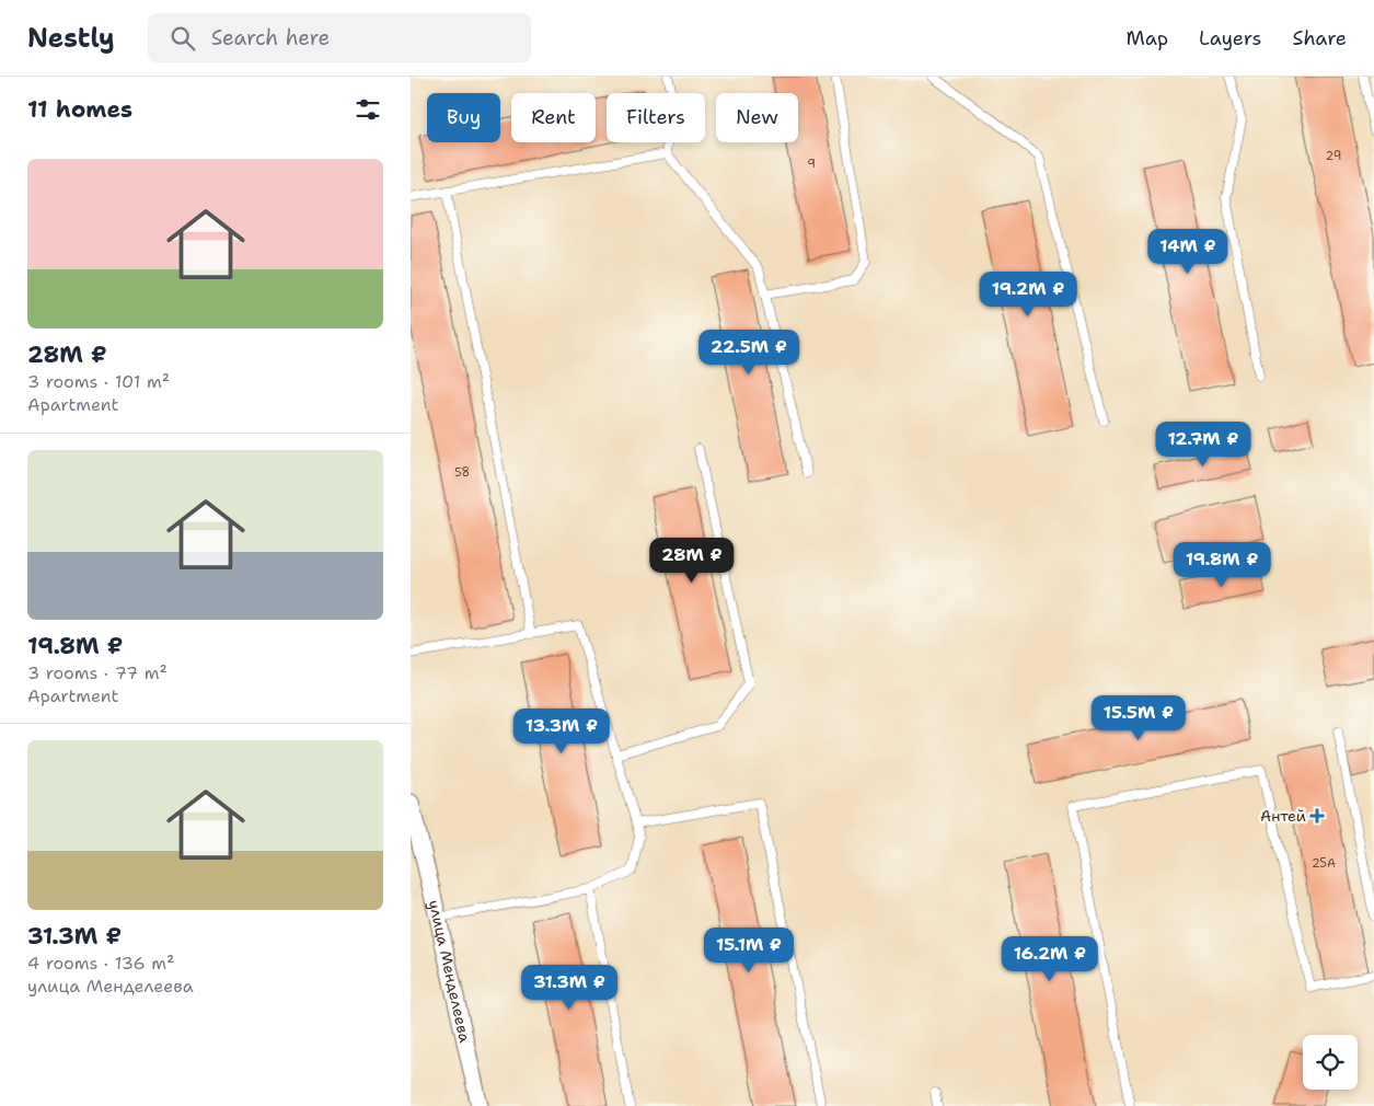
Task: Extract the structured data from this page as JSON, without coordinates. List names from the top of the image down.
{
  "streets": {
    "street": ["улица Менделеева"]
  },
  "places": {
    "health": ["Антей"]
  },
  "house_numbers": [
    "29",
    "9",
    "58",
    "25А"
  ],
  "page": {
    "header": "Nestly",
    "search": "Search here",
    "nav": ["Map", "Layers", "Share"],
    "heading": "11 homes",
    "chip": [
      "Buy",
      "Rent",
      "Filters",
      "New"
    ],
    "list": [
      {
        "name": "28M ₽",
        "note": "3 rooms · 101 m² · Apartment"
      },
      {
        "name": "19.8M ₽",
        "note": "3 rooms · 77 m² · Apartment"
      },
      {
        "name": "31.3M ₽",
        "note": "4 rooms · 136 m² · улица Менделеева"
      }
    ],
    "price": [
      "14M ₽",
      "19.2M ₽",
      "22.5M ₽",
      "12.7M ₽",
      "28M ₽",
      "19.8M ₽",
      "15.5M ₽",
      "13.3M ₽",
      "15.1M ₽",
      "16.2M ₽",
      "31.3M ₽"
    ]
  }
}
